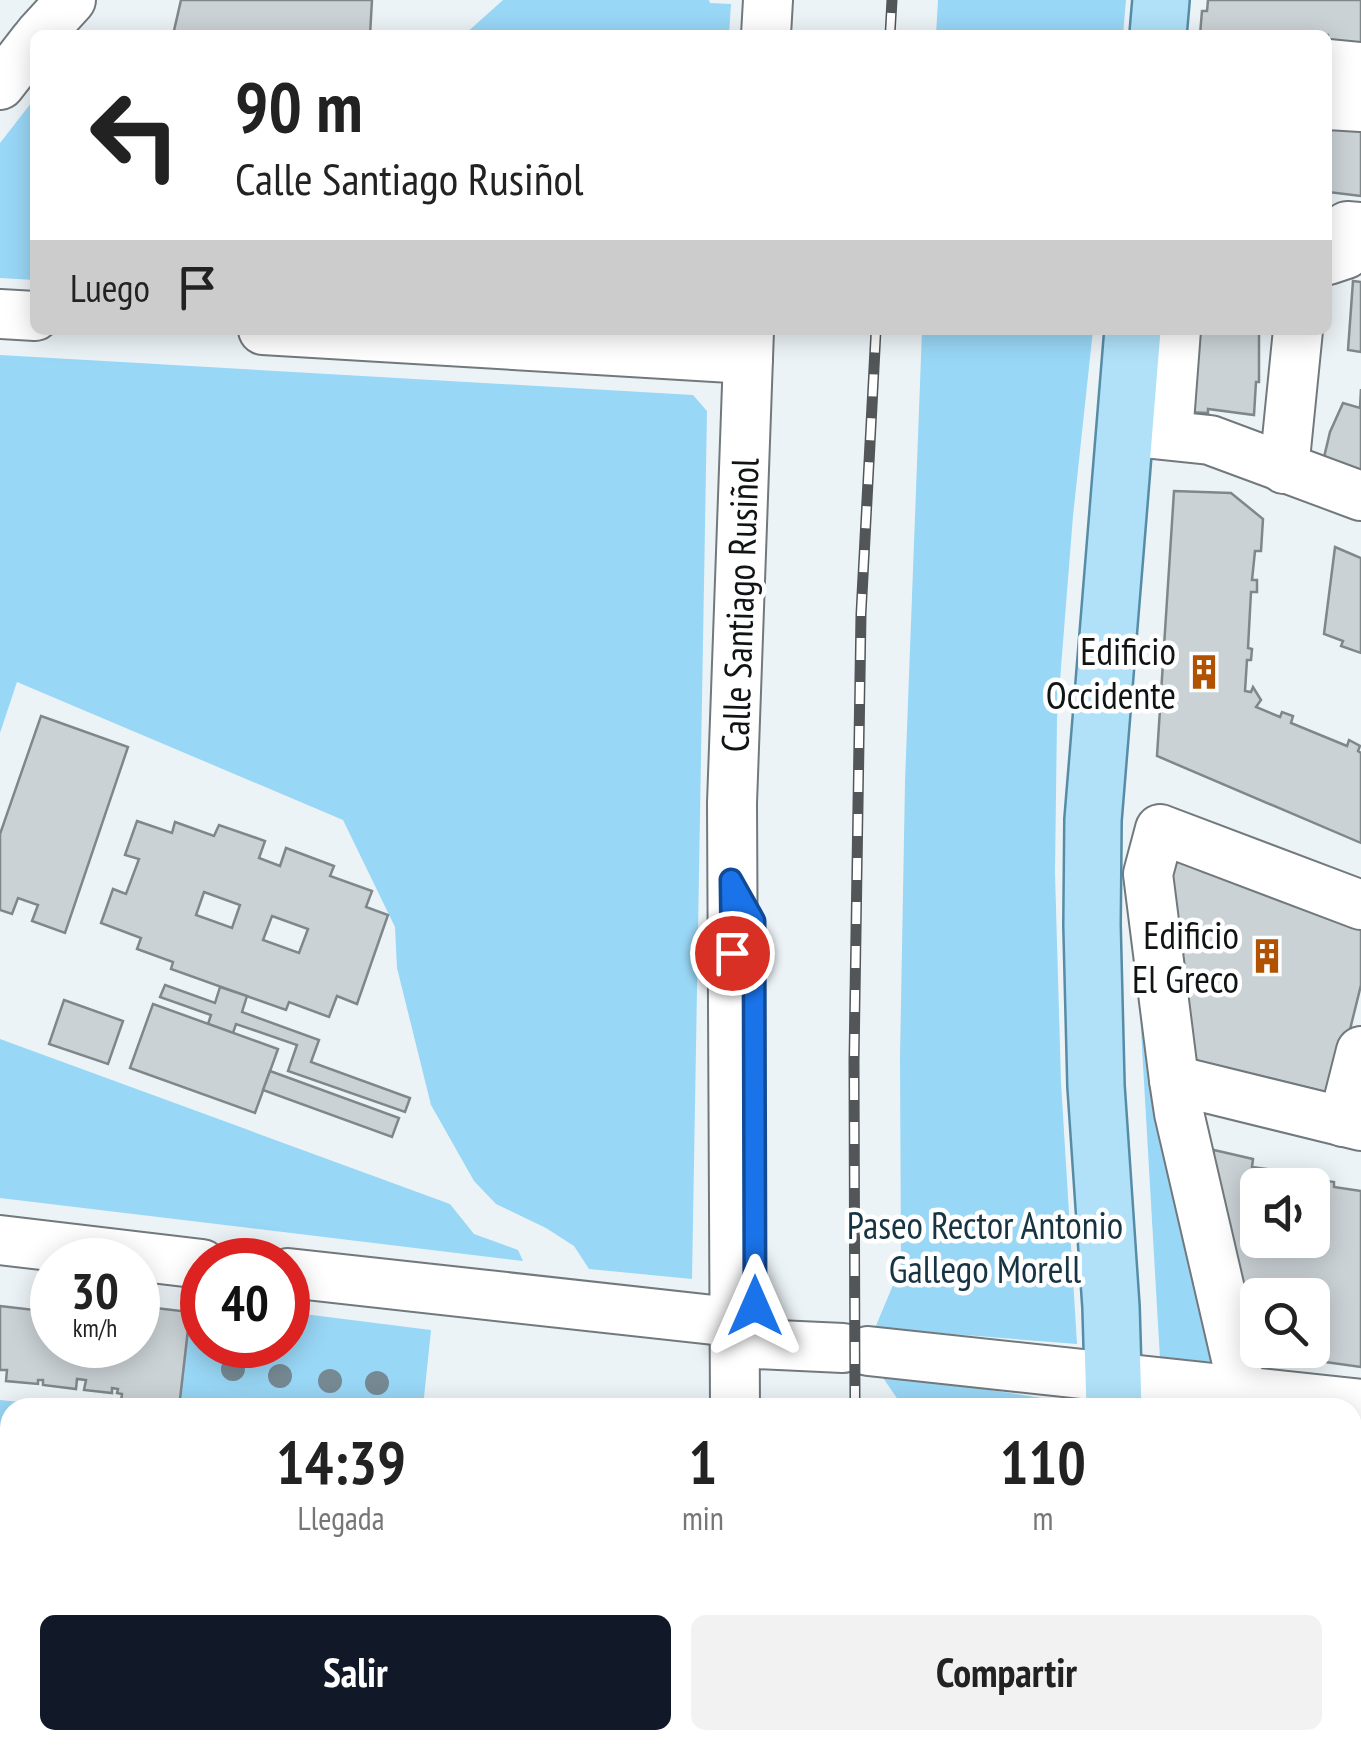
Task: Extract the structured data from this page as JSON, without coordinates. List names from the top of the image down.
{
  "streets": {
    "street": ["Calle Santiago Rusiñol"]
  },
  "parks": ["Paseo Rector Antonio Gallego Morell"],
  "places": {
    "building": ["Edificio Occidente", "Edificio El Greco"]
  },
  "page": {
    "turn": ["90 m", "Calle Santiago Rusiñol"],
    "then": "Luego",
    "speed": "30 km/h",
    "limit": "40",
    "eta": [
      "14:39",
      "Llegada",
      "1",
      "min",
      "110",
      "m"
    ],
    "buttons": ["Salir", "Compartir"]
  }
}
